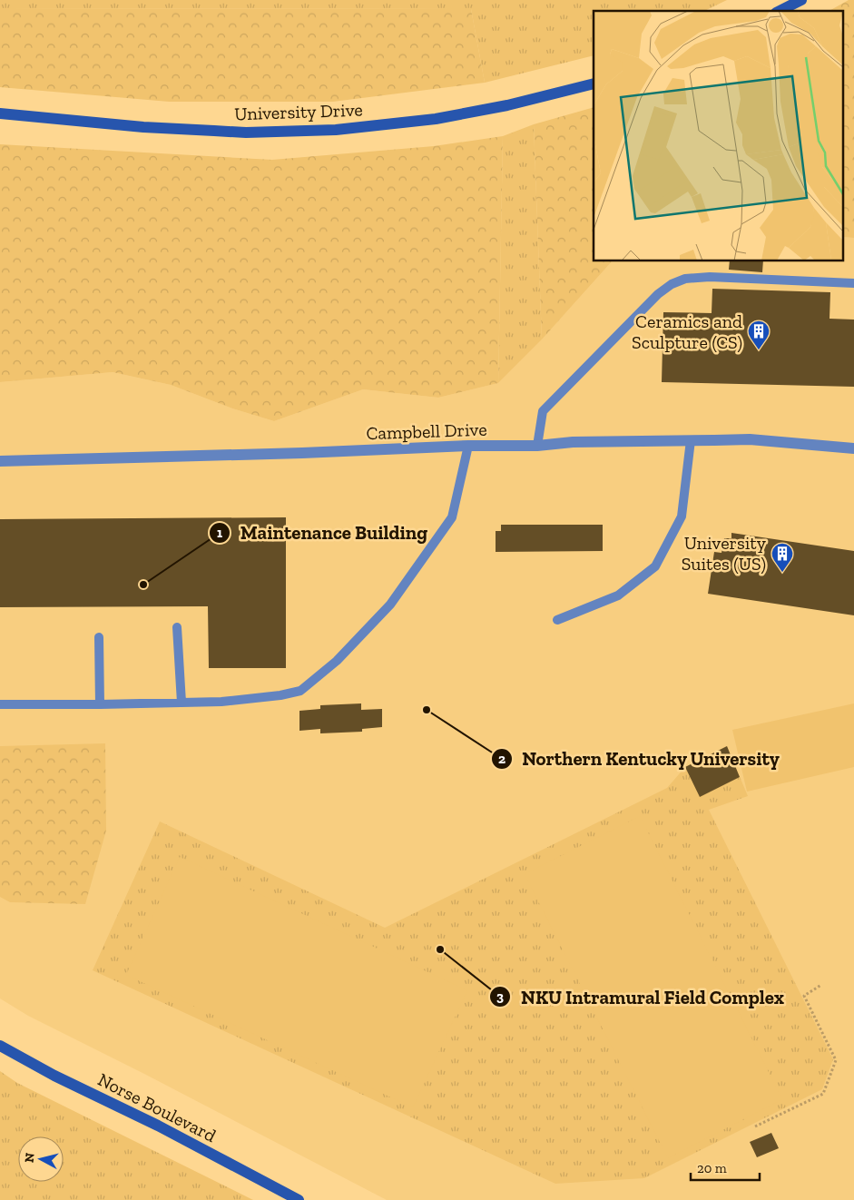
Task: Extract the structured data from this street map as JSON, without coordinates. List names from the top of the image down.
{
  "streets": {
    "main road": ["University Drive", "Norse Boulevard"],
    "street": ["Campbell Drive"]
  },
  "places": {
    "building": ["Ceramics and Sculpture (CS)", "University Suites (US)"],
    "other": ["Maintenance Building", "Northern Kentucky University", "NKU Intramural Field Complex"]
  },
  "scale_bar": "20 m",
  "north": "left"
}
